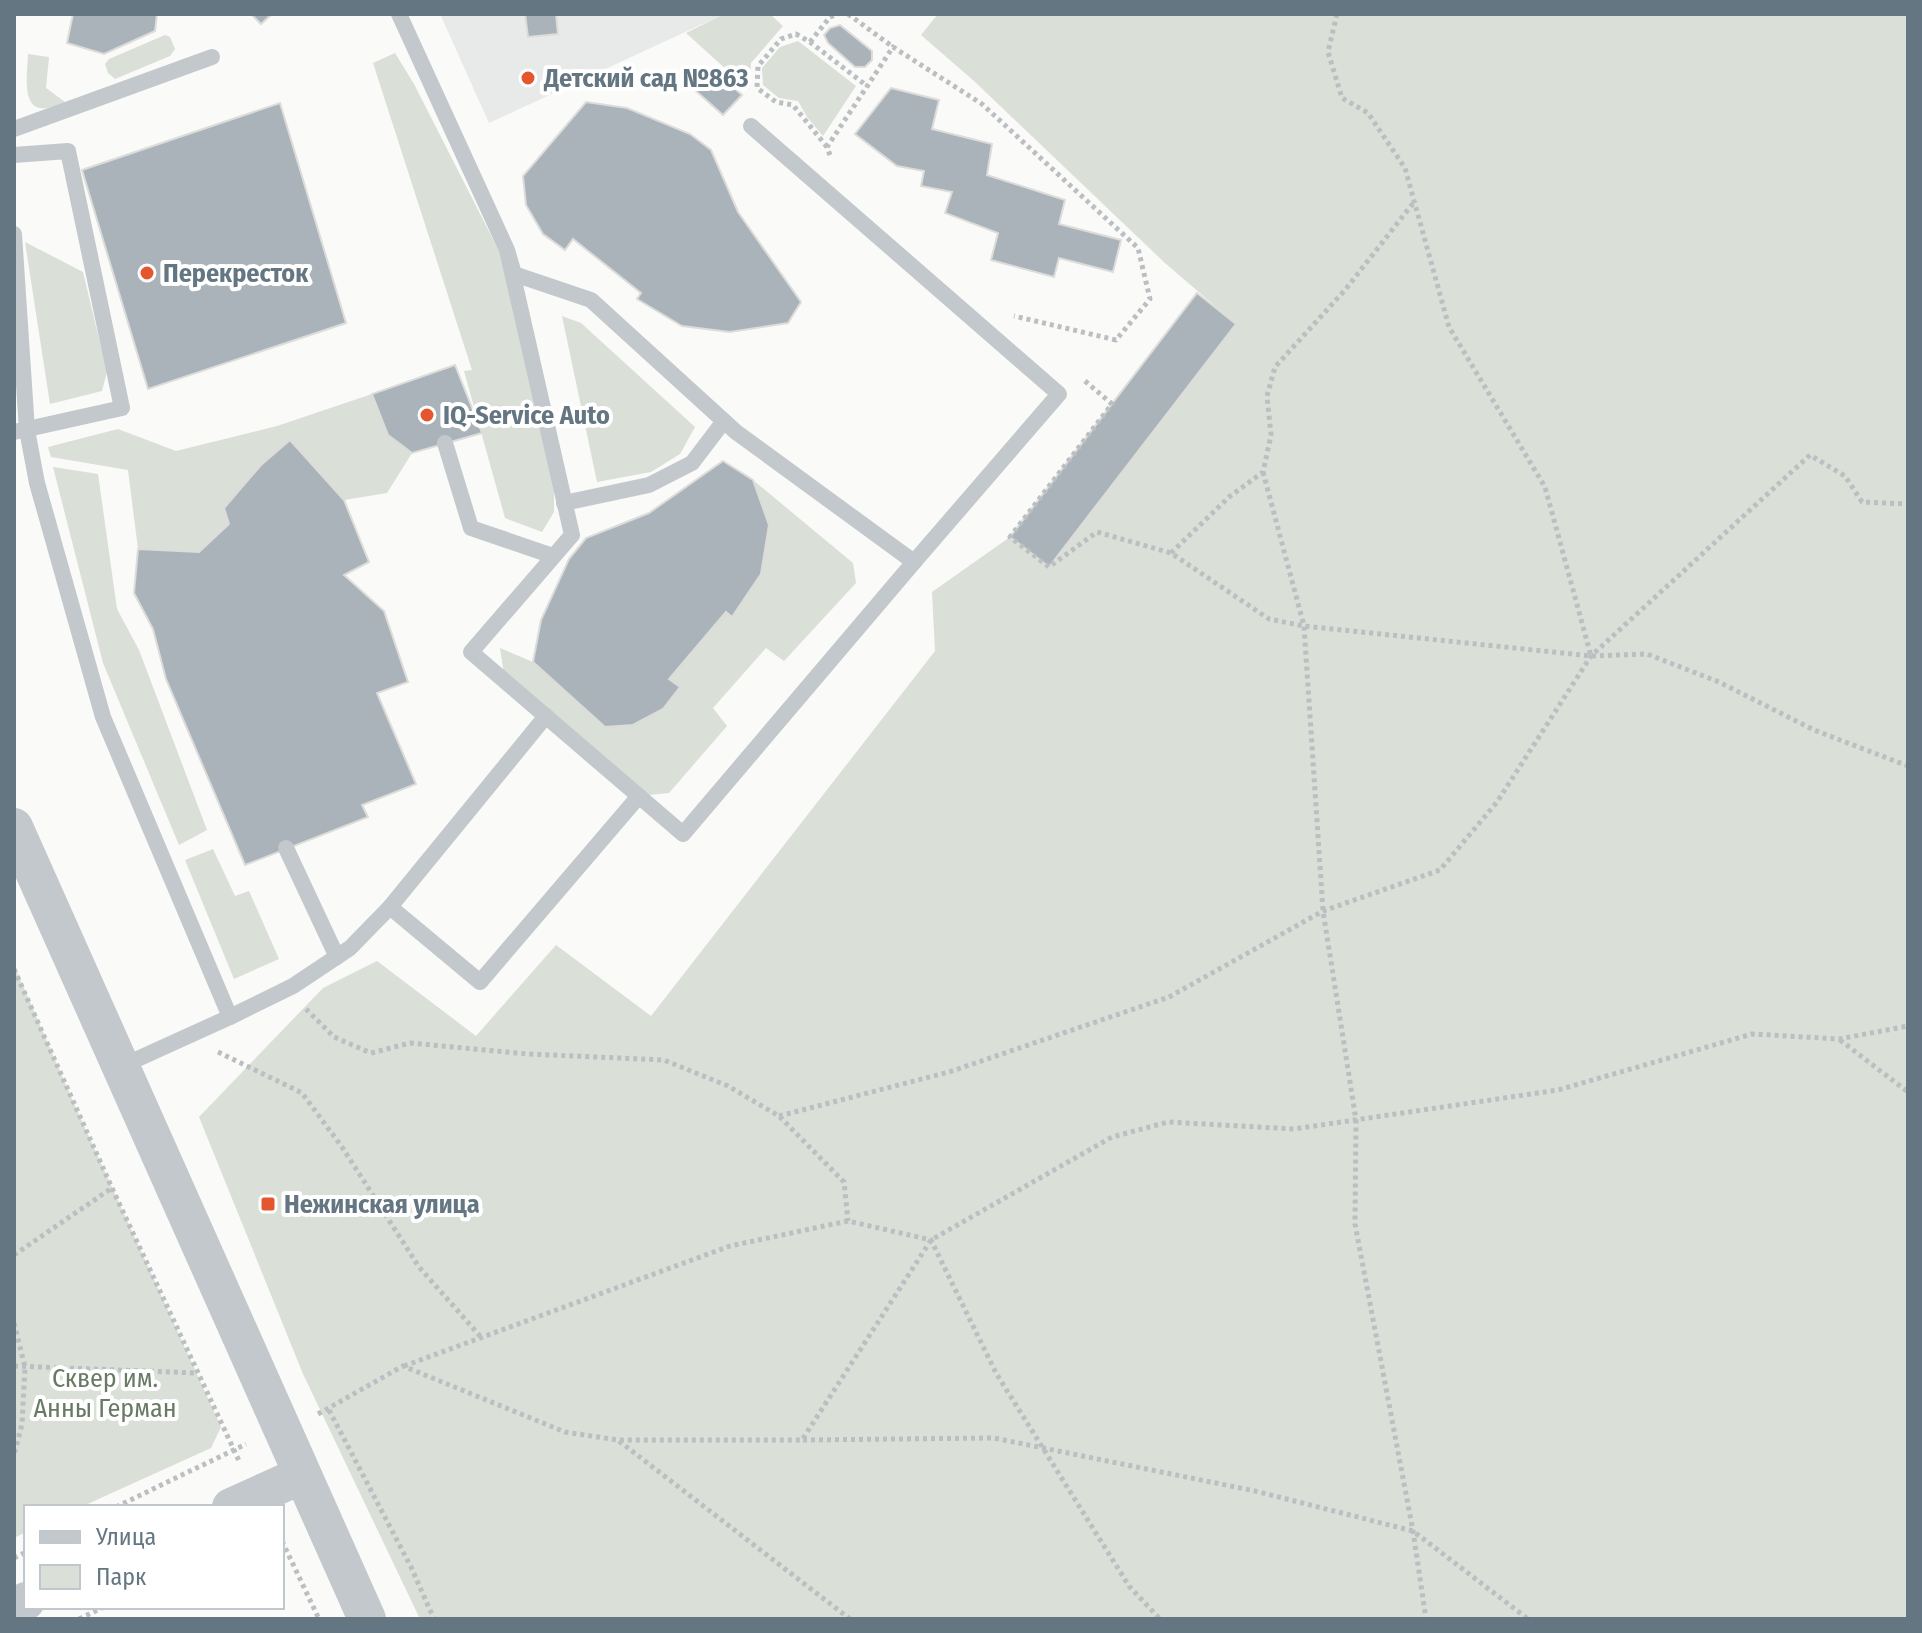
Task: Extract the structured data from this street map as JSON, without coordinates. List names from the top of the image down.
{
  "parks": ["Сквер им. Анны Герман"],
  "places": {
    "other": ["Детский сад №863", "Перекресток", "IQ-Service Auto"],
    "transit": ["Нежинская улица"]
  },
  "legend": ["Улица", "Парк"]
}
